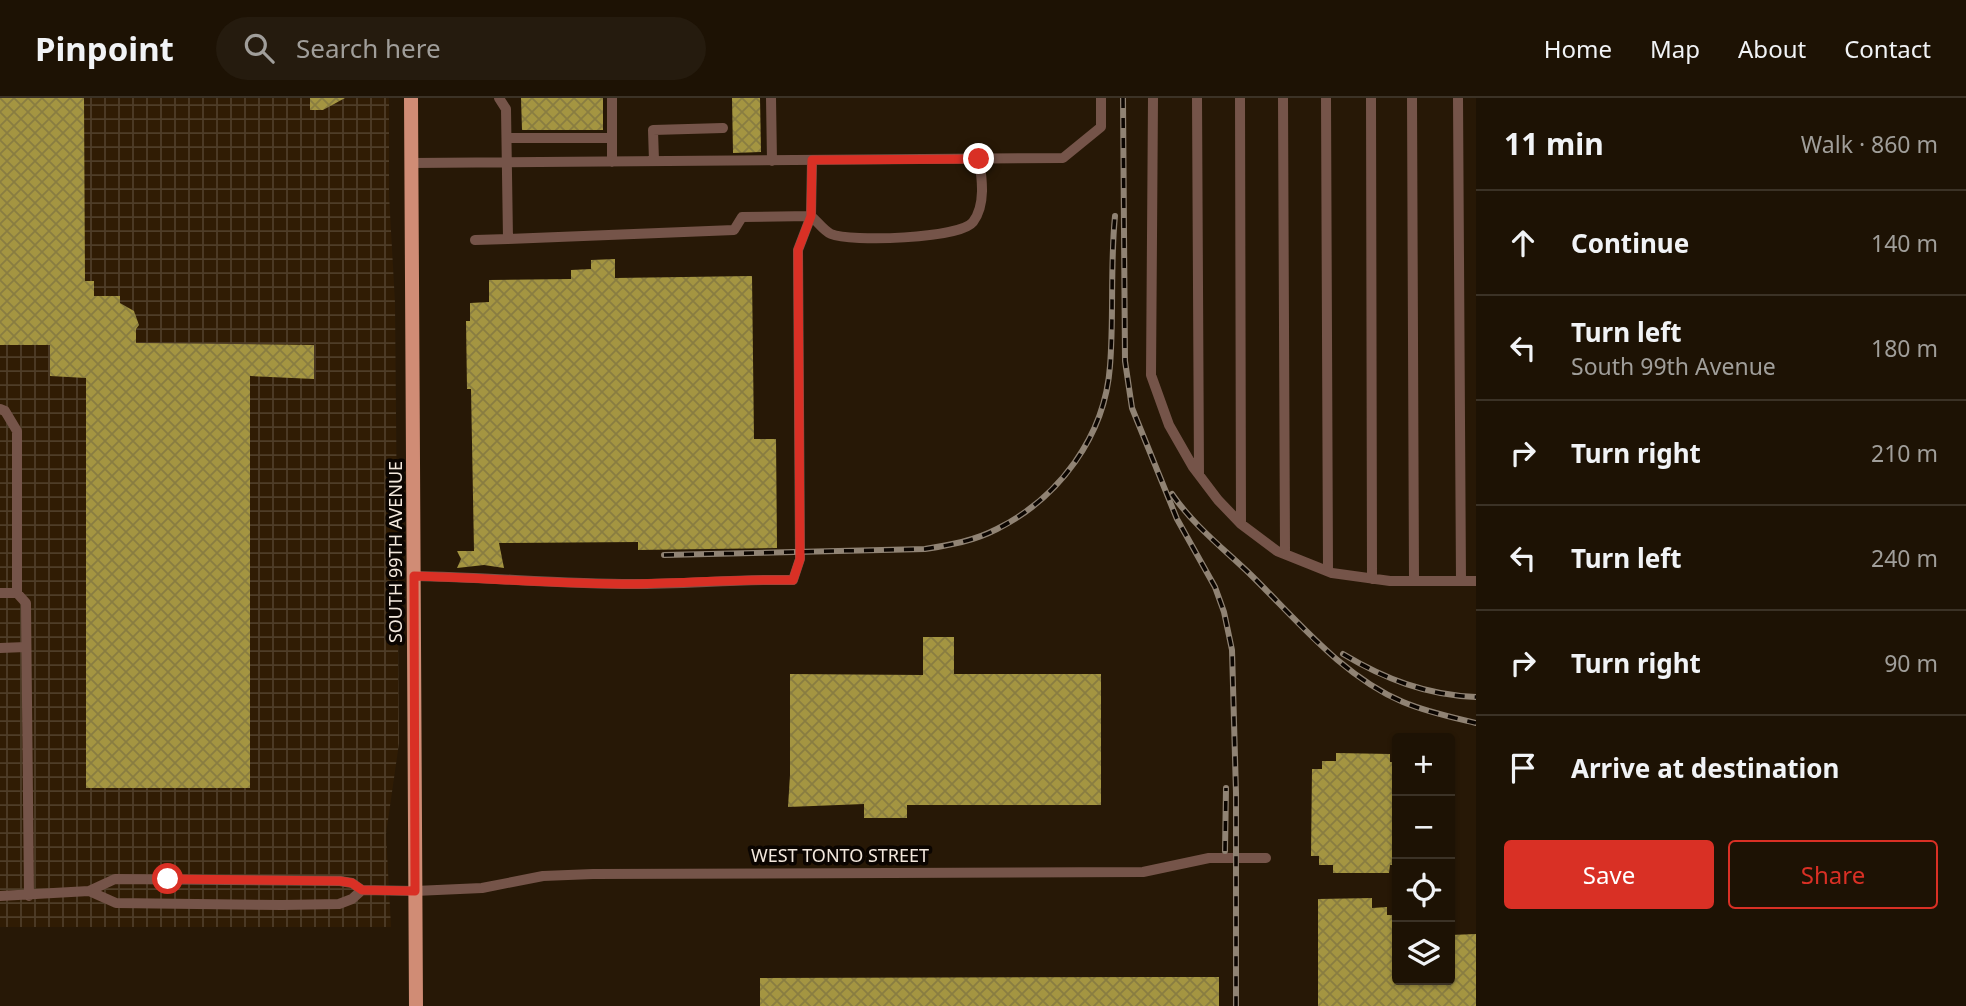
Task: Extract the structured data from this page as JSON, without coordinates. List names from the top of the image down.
{
  "streets": {
    "main road": ["SOUTH 99TH AVENUE"],
    "street": ["WEST TONTO STREET"]
  },
  "crossings": [
    ["SOUTH 99TH AVENUE", "WEST TONTO STREET"]
  ],
  "page": {
    "header": "Pinpoint",
    "search": "Search here",
    "nav": [
      "Home",
      "Map",
      "About",
      "Contact"
    ],
    "heading": ["11 min", "Walk · 860 m"],
    "list": [
      ["Continue", "140 m"],
      ["Turn left", "South 99th Avenue", "180 m"],
      ["Turn right", "210 m"],
      ["Turn left", "240 m"],
      ["Turn right", "90 m"],
      "Arrive at destination"
    ],
    "map_buttons": ["+", "−"],
    "buttons": ["Save", "Share"]
  }
}
